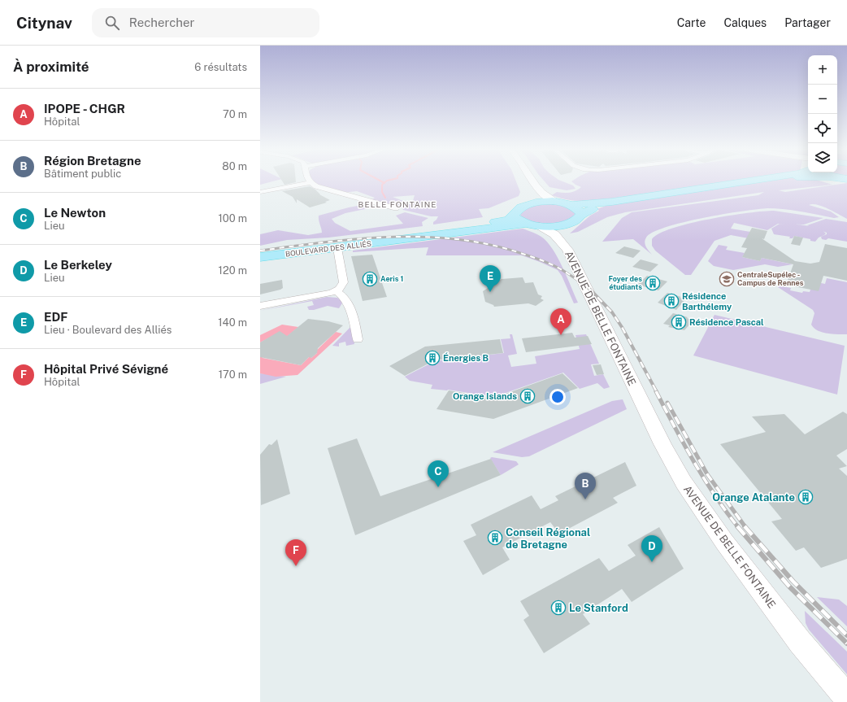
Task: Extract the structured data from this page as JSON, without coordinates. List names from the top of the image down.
{
  "streets": {
    "main road": ["BOULEVARD DES ALLIÉS", "AVENUE DE BELLE FONTAINE"]
  },
  "districts": ["BELLE FONTAINE"],
  "places": {
    "building": [
      "Aeris 1",
      "Foyer des étudiants",
      "Résidence Barthélemy",
      "Résidence Pascal",
      "Énergies B",
      "Orange Islands",
      "Orange Atalante",
      "Conseil Régional de Bretagne",
      "Le Stanford"
    ],
    "school or university": ["CentraleSupélec - Campus de Rennes"]
  },
  "page": {
    "header": "Citynav",
    "search": "Rechercher",
    "nav": ["Carte", "Calques", "Partager"],
    "heading": ["À proximité", "6 résultats"],
    "map_buttons": ["+", "−"],
    "list": [
      {
        "mark": "A",
        "name": "IPOPE - CHGR",
        "note": "Hôpital",
        "value": "70 m"
      },
      {
        "mark": "B",
        "name": "Région Bretagne",
        "note": "Bâtiment public",
        "value": "80 m"
      },
      {
        "mark": "C",
        "name": "Le Newton",
        "note": "Lieu",
        "value": "100 m"
      },
      {
        "mark": "D",
        "name": "Le Berkeley",
        "note": "Lieu",
        "value": "120 m"
      },
      {
        "mark": "E",
        "name": "EDF",
        "note": "Lieu · Boulevard des Alliés",
        "value": "140 m"
      },
      {
        "mark": "F",
        "name": "Hôpital Privé Sévigné",
        "note": "Hôpital",
        "value": "170 m"
      }
    ],
    "pins": [
      "E",
      "A",
      "C",
      "B",
      "D",
      "F"
    ]
  }
}
